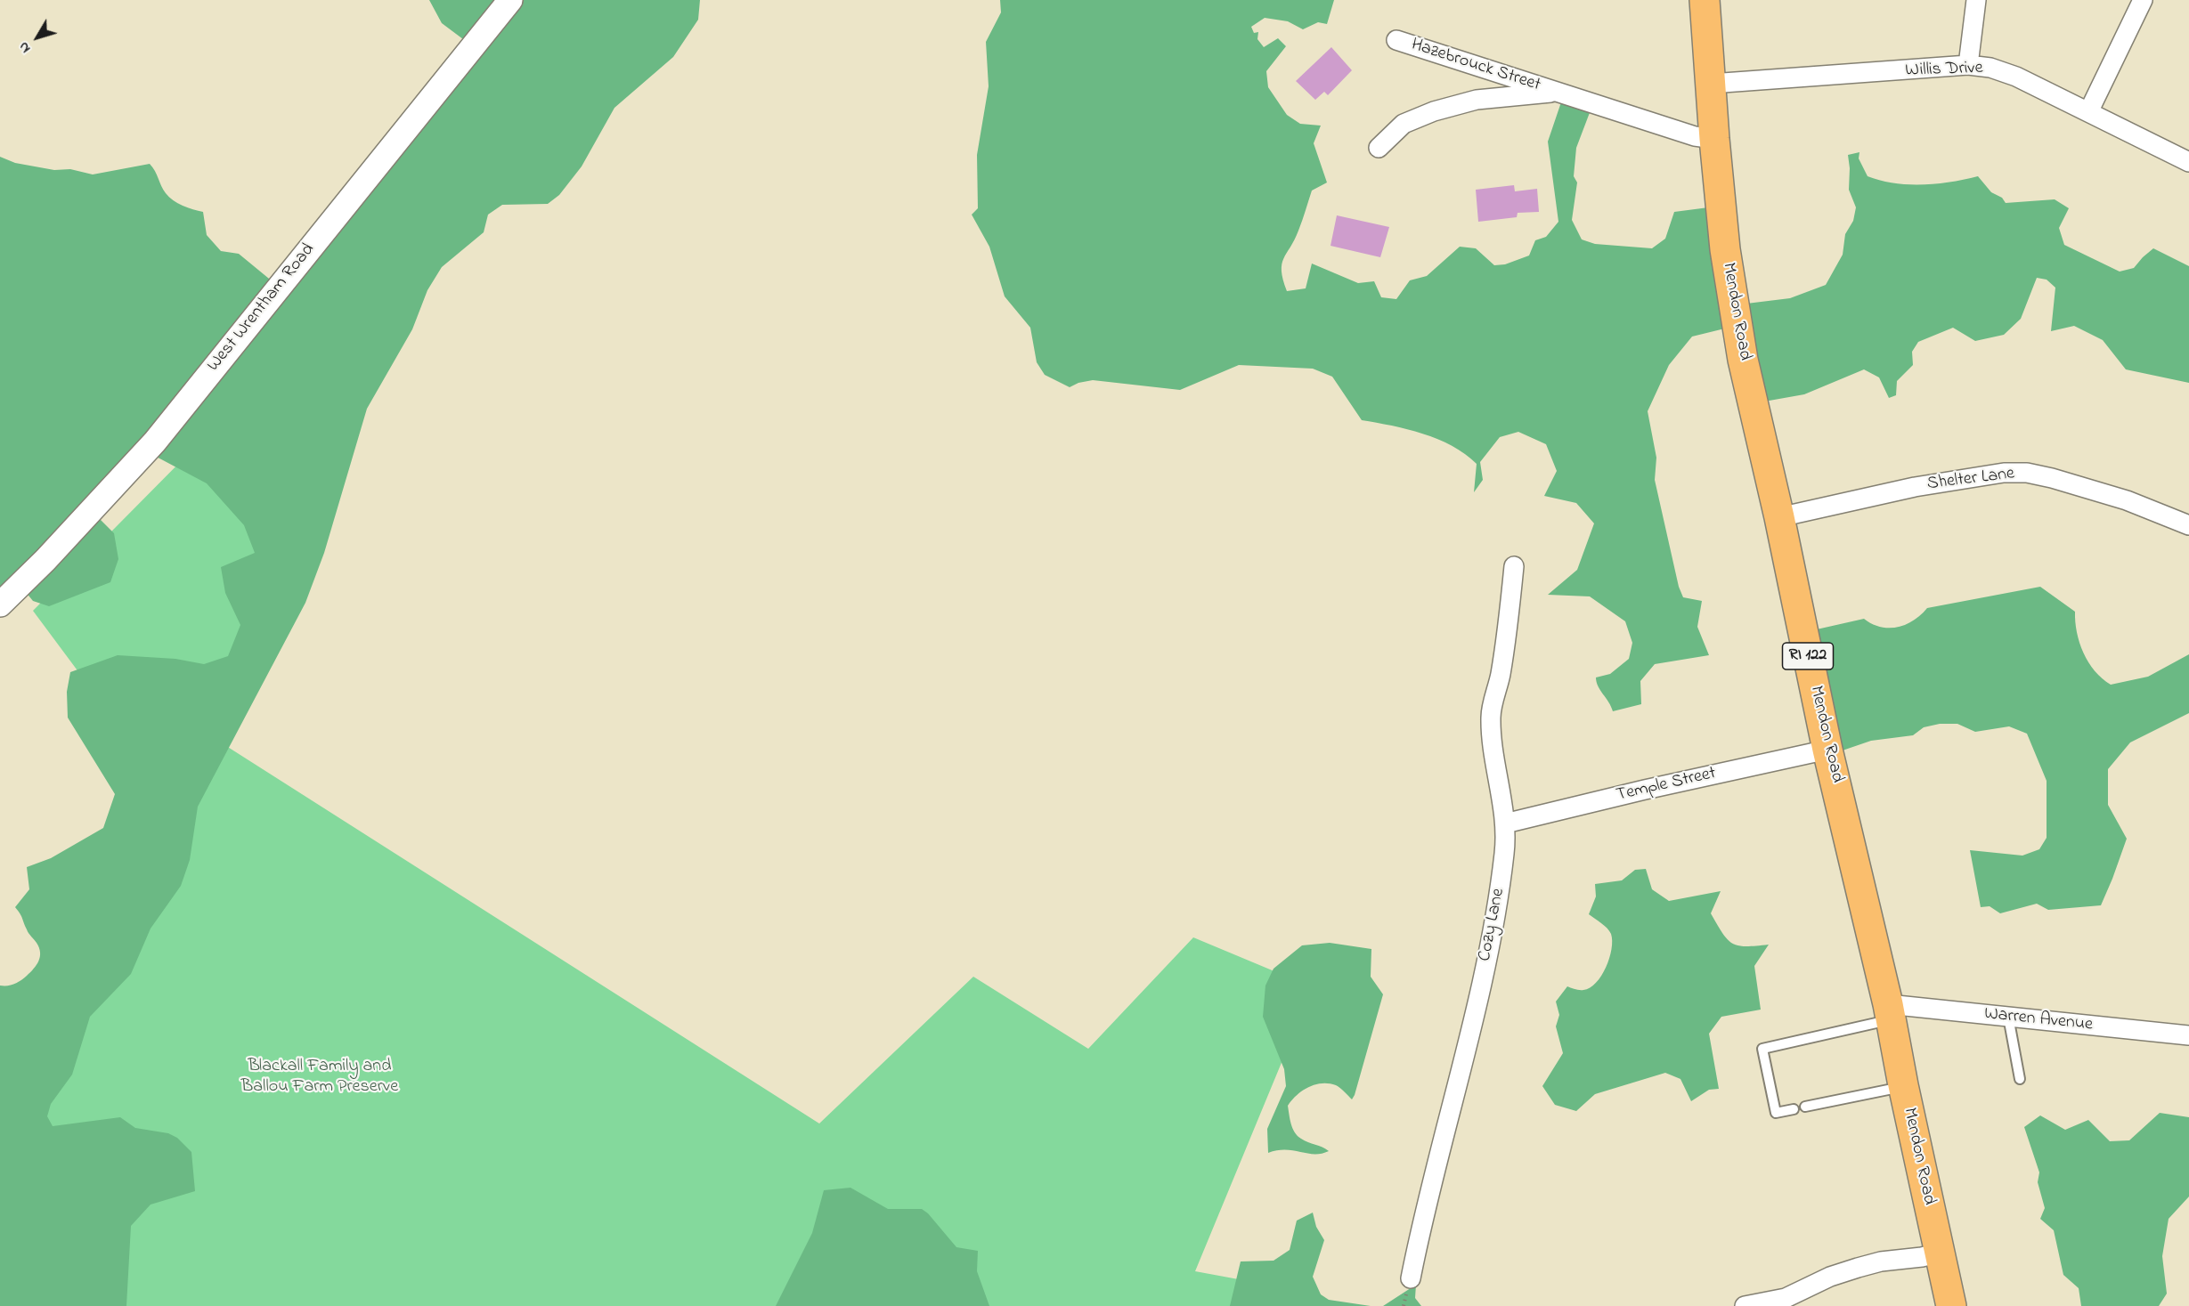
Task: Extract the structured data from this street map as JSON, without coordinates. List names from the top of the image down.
{
  "streets": {
    "main road": ["Mendon Road", "RI 122"],
    "street": [
      "Hazebrouck Street",
      "Willis Drive",
      "West Wrentham Road",
      "Shelter Lane",
      "Temple Street",
      "Cozy Lane",
      "Warren Avenue"
    ]
  },
  "crossings": [
    ["Hazebrouck Street", "Mendon Road"],
    ["Willis Drive", "Mendon Road"],
    ["Mendon Road", "Shelter Lane"],
    ["Mendon Road", "Temple Street"],
    ["Mendon Road", "Warren Avenue"],
    ["Temple Street", "Cozy Lane"]
  ],
  "parks": ["Blackall Family and Ballou Farm Preserve"],
  "north": "bottom left"
}
